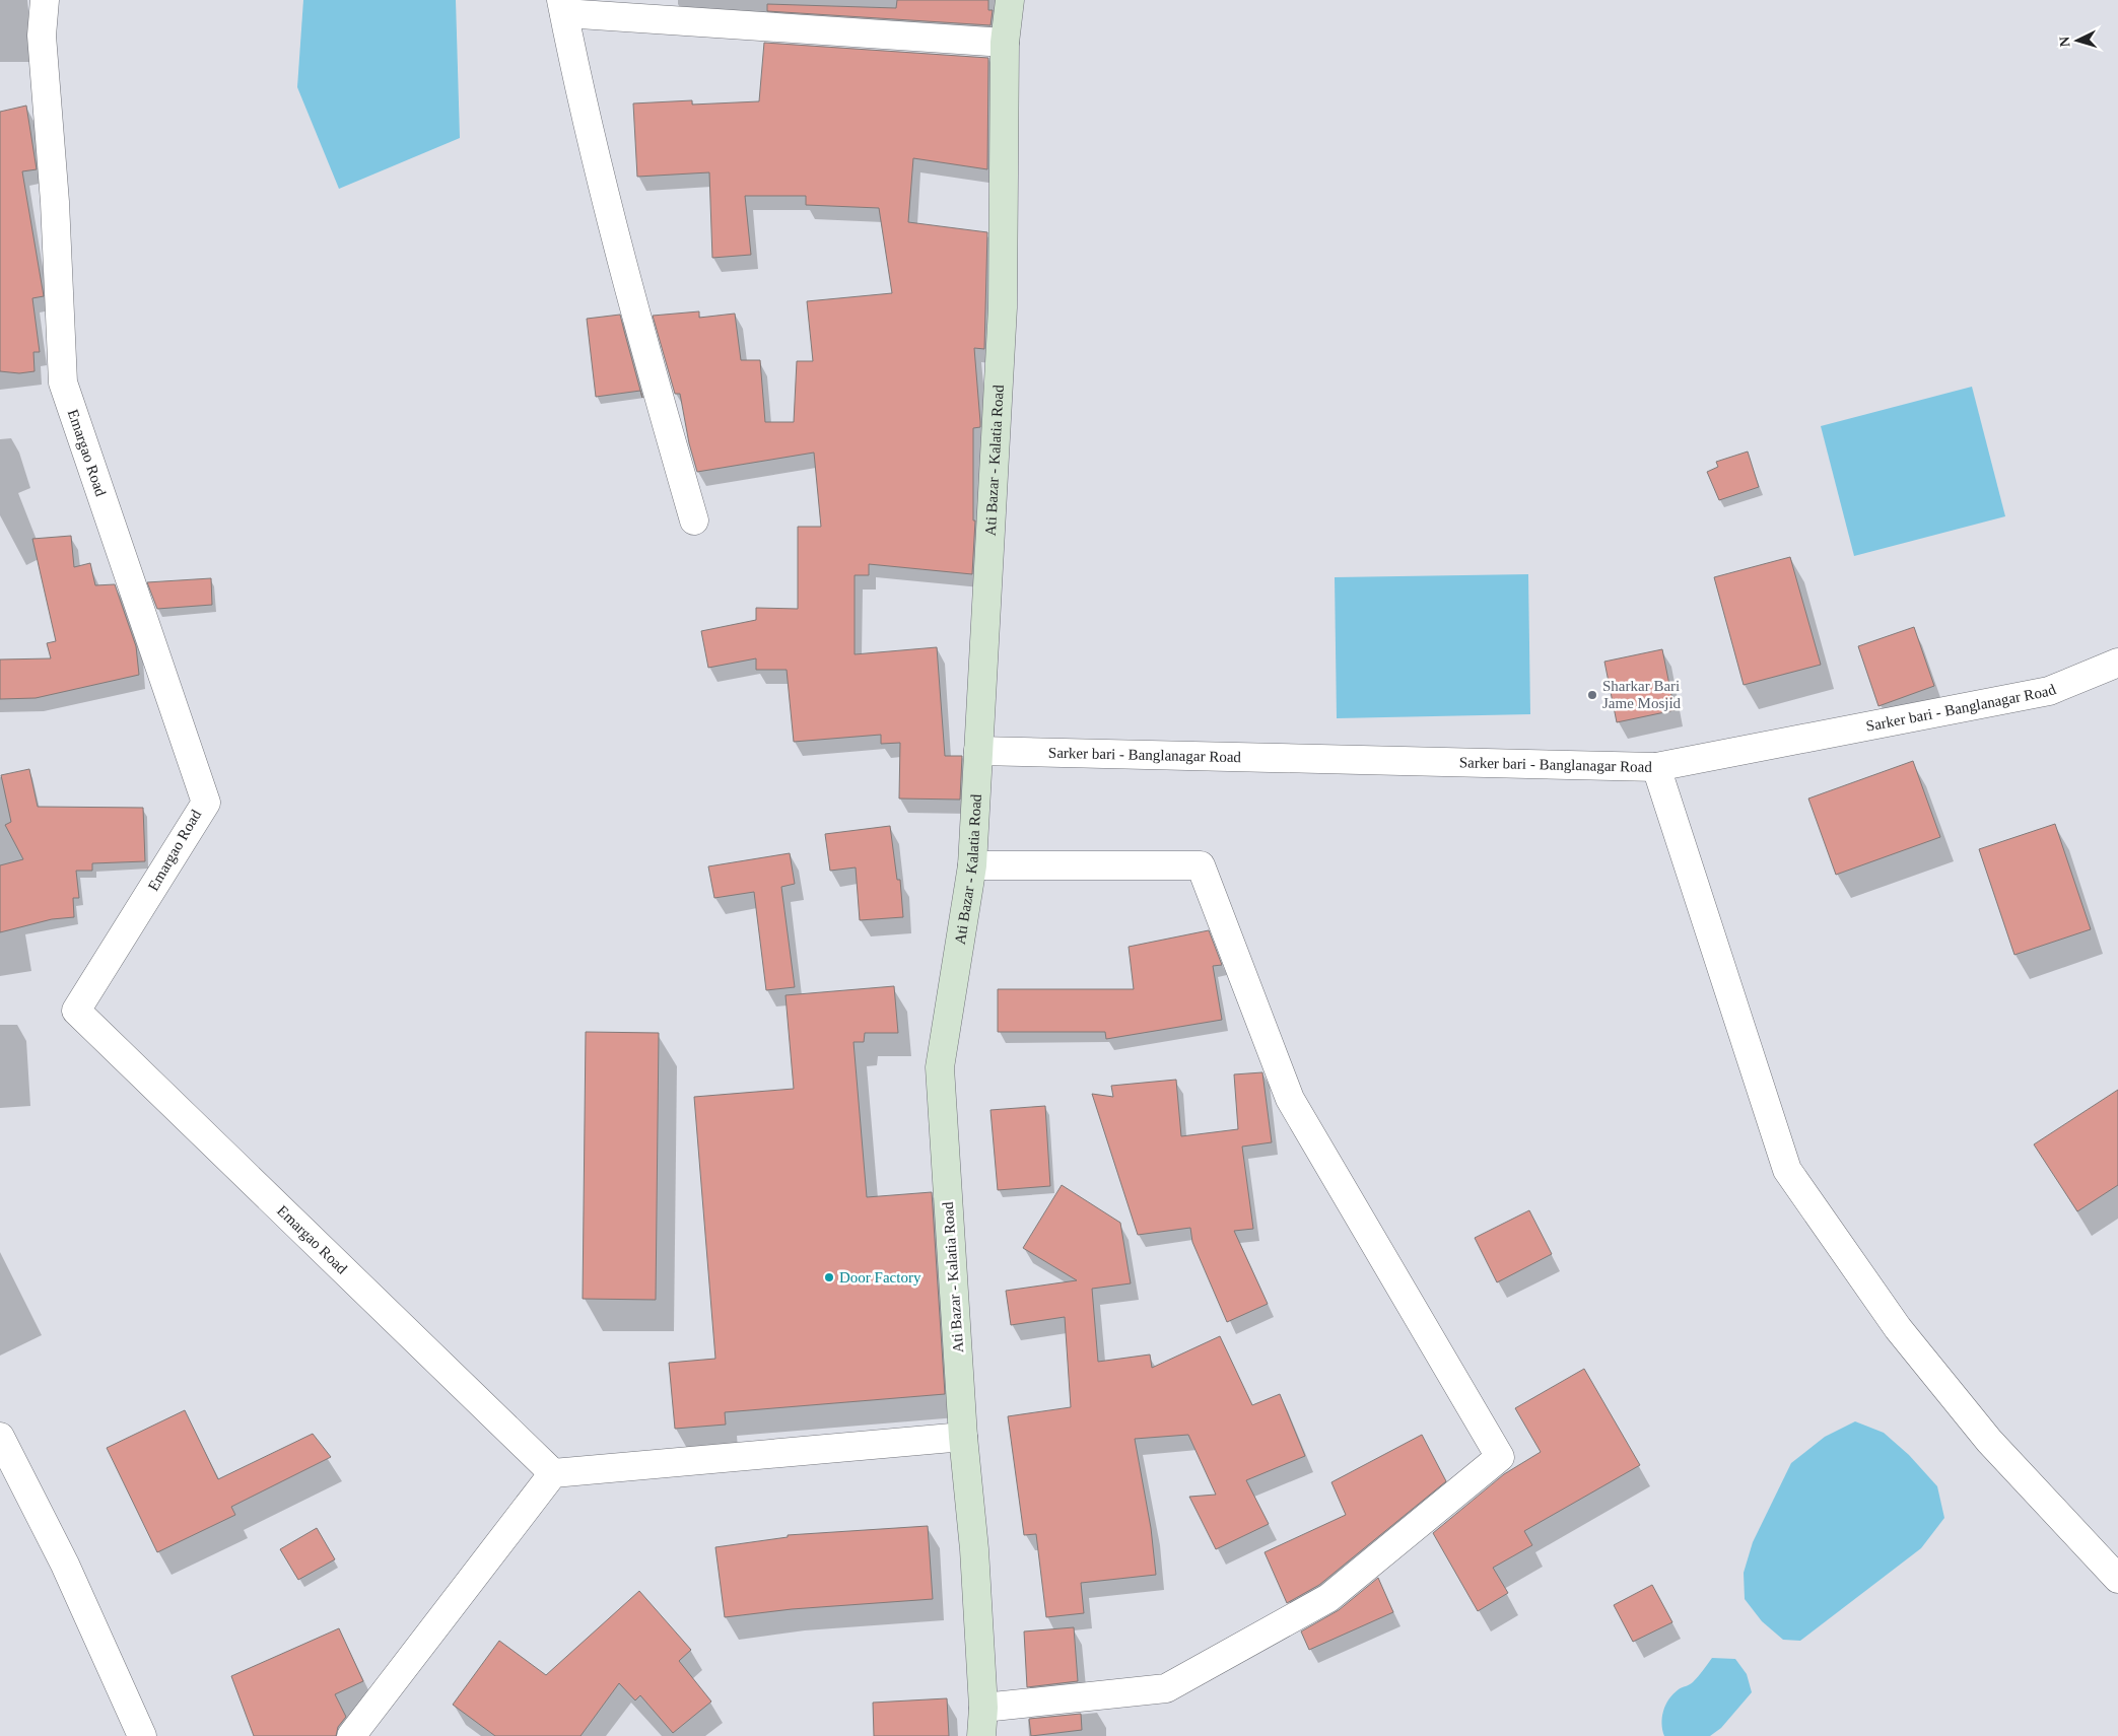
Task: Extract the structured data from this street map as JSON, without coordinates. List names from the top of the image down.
{
  "streets": {
    "main road": ["Ati Bazar - Kalatia Road"],
    "street": ["Emargao Road", "Sarker bari - Banglanagar Road"]
  },
  "crossings": [
    ["Ati Bazar - Kalatia Road", "Sarker bari - Banglanagar Road"]
  ],
  "places": ["Sharkar Bari Jame Mosjid", "Door Factory"],
  "north": "left"
}
